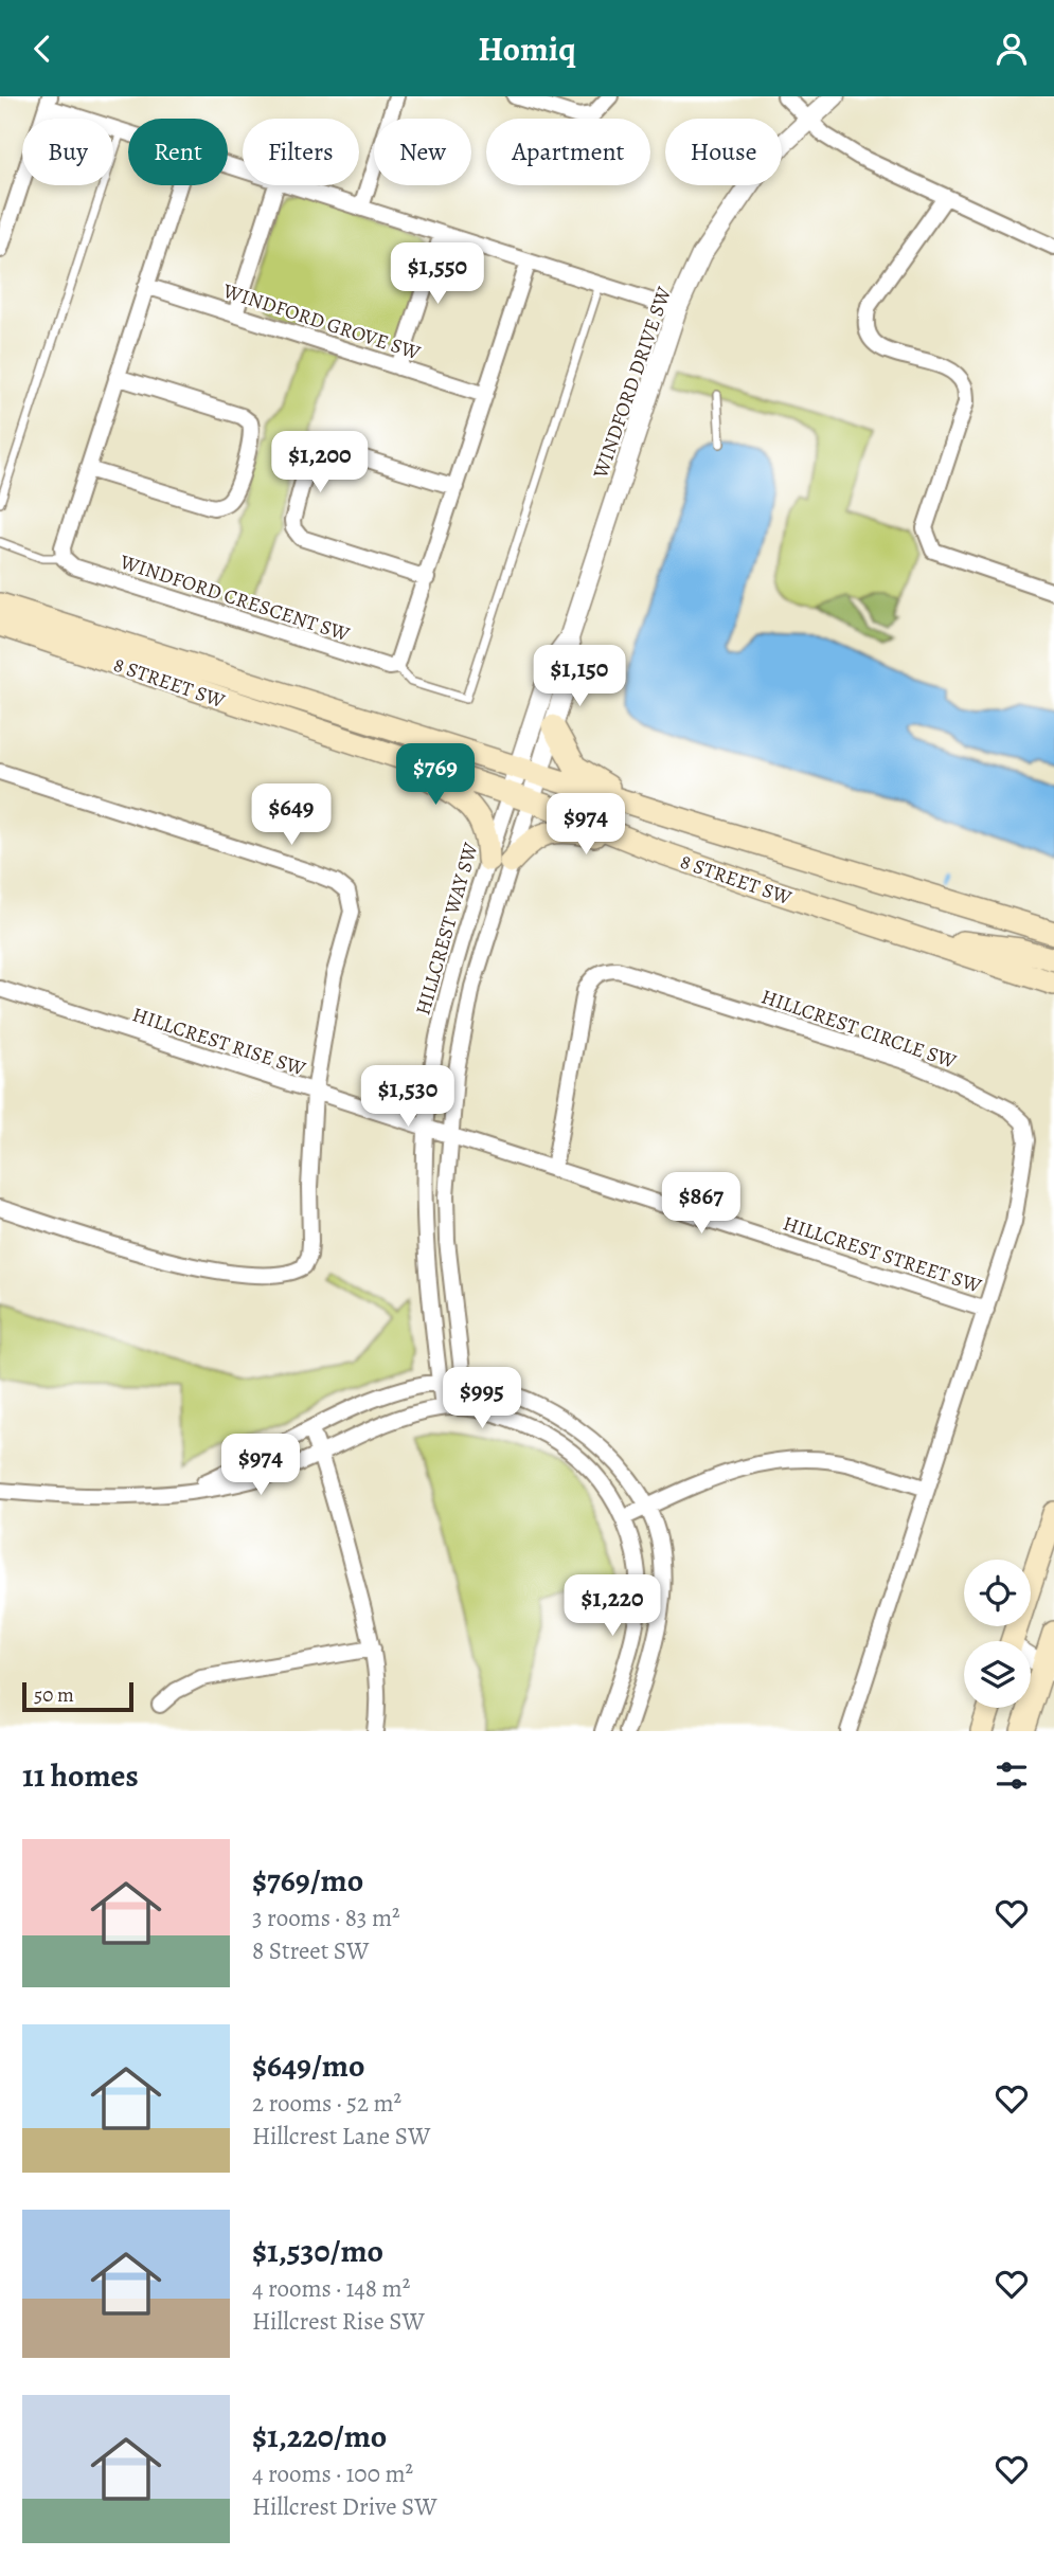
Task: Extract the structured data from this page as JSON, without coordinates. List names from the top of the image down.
{
  "streets": {
    "main road": ["8 STREET SW"],
    "street": [
      "WINDFORD GROVE SW",
      "WINDFORD DRIVE SW",
      "WINDFORD CRESCENT SW",
      "HILLCREST WAY SW",
      "HILLCREST CIRCLE SW",
      "HILLCREST RISE SW",
      "HILLCREST STREET SW"
    ]
  },
  "crossings": [
    ["WINDFORD DRIVE SW", "HILLCREST WAY SW"],
    ["8 STREET SW", "HILLCREST WAY SW"],
    ["HILLCREST WAY SW", "HILLCREST RISE SW"],
    ["HILLCREST WAY SW", "HILLCREST STREET SW"],
    ["HILLCREST CIRCLE SW", "HILLCREST STREET SW"],
    ["HILLCREST RISE SW", "HILLCREST STREET SW"]
  ],
  "scale_bar": "50 m",
  "page": {
    "header": "Homiq",
    "chip": [
      "Buy",
      "Rent",
      "Filters",
      "New",
      "Apartment",
      "House"
    ],
    "price": [
      "$1,550",
      "$1,200",
      "$1,150",
      "$769",
      "$649",
      "$974",
      "$1,530",
      "$867",
      "$995",
      "$974",
      "$1,220"
    ],
    "scale": "50 m",
    "heading": "11 homes",
    "list": [
      {
        "name": "$769/mo",
        "note": "3 rooms · 83 m² · 8 Street SW"
      },
      {
        "name": "$649/mo",
        "note": "2 rooms · 52 m² · Hillcrest Lane SW"
      },
      {
        "name": "$1,530/mo",
        "note": "4 rooms · 148 m² · Hillcrest Rise SW"
      },
      {
        "name": "$1,220/mo",
        "note": "4 rooms · 100 m² · Hillcrest Drive SW"
      }
    ]
  }
}
